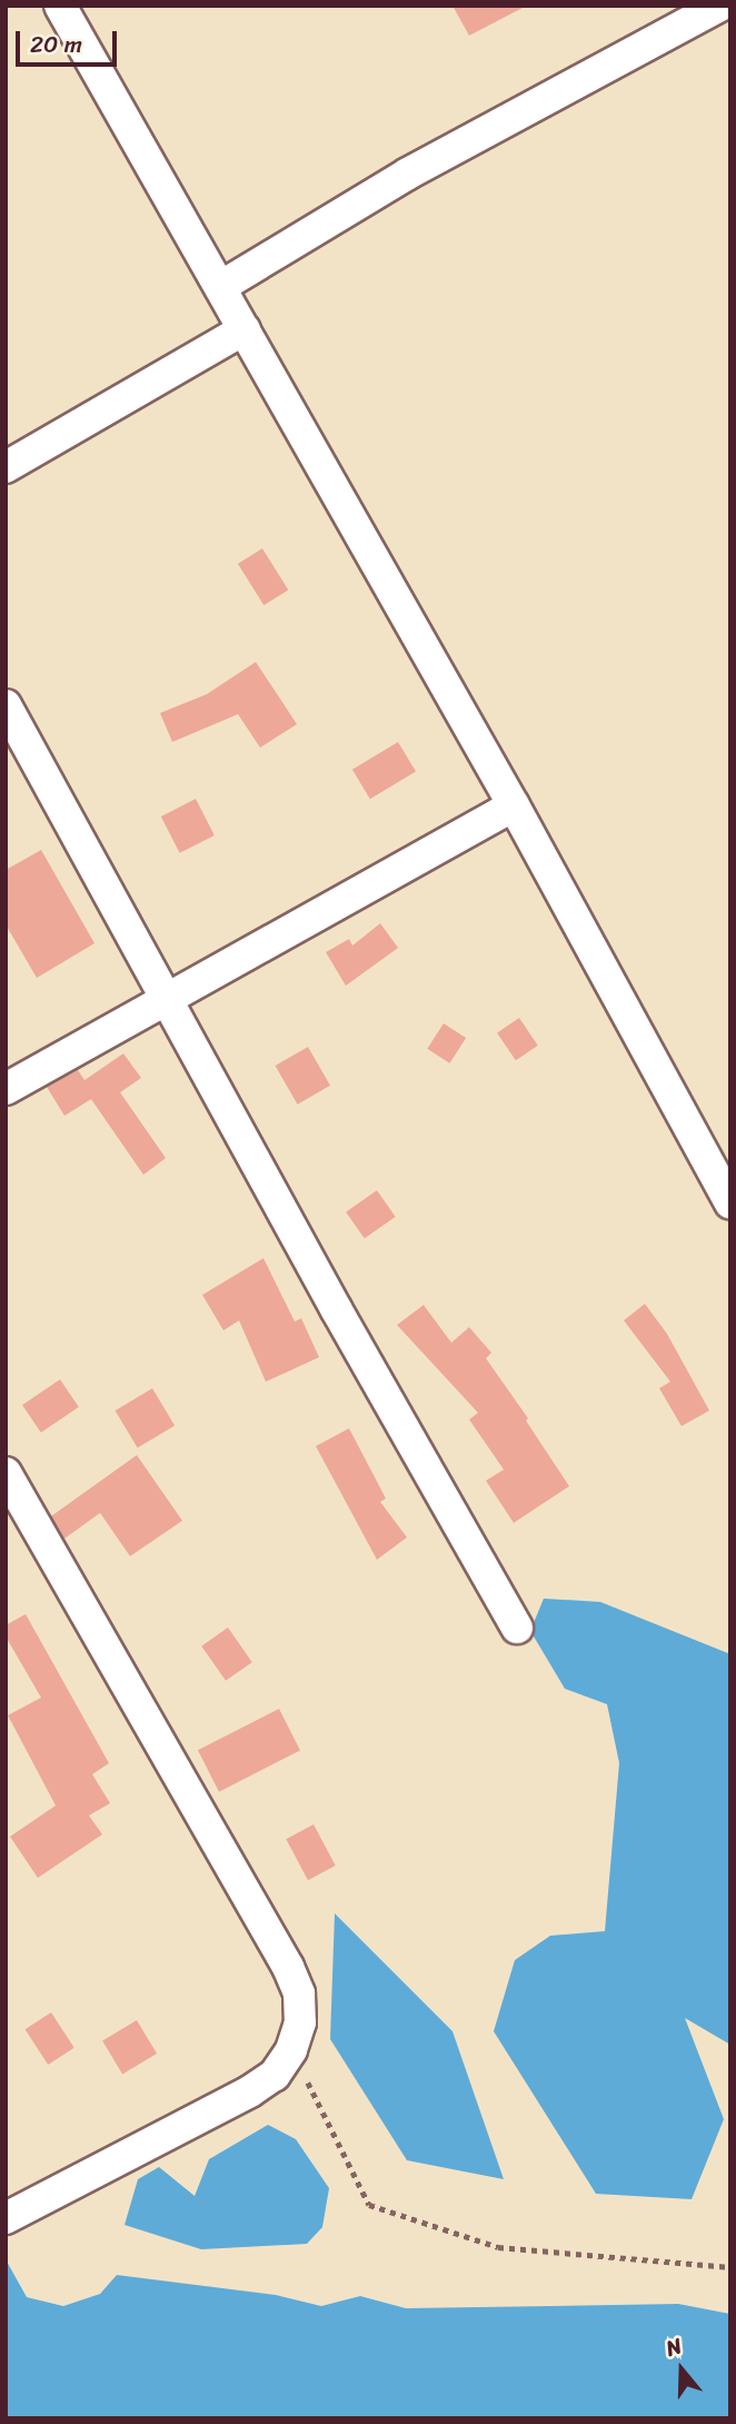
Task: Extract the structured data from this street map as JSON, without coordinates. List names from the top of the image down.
{
  "scale_bar": "20 m",
  "north": "top"
}
